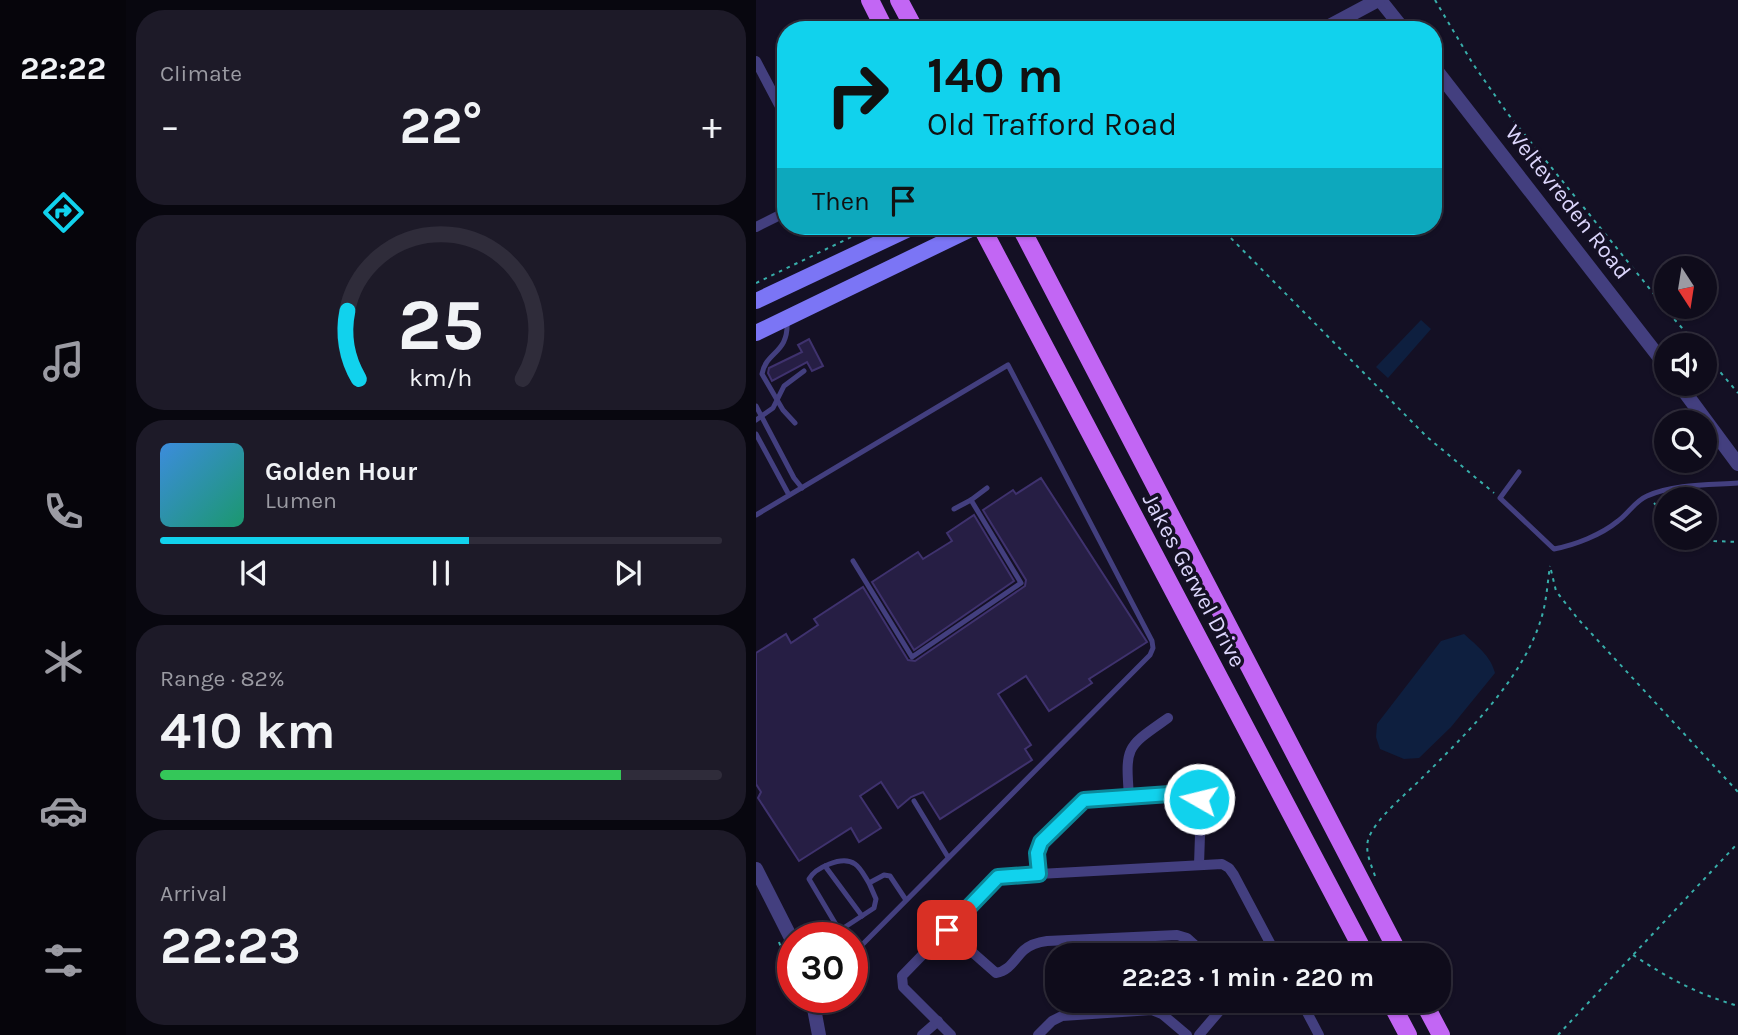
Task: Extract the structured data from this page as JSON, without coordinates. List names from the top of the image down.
{
  "streets": {
    "main road": ["Jakes Gerwel Drive"],
    "street": ["Weltevreden Road"]
  },
  "north": "bottom",
  "page": {
    "tabs": "22:22",
    "tile": [
      "Climate",
      ["Range · 82%", "410 km"],
      ["Arrival", "22:23"]
    ],
    "turn": ["140 m", "Old Trafford Road"],
    "heat": ["−", "22°", "+"],
    "then": "Then",
    "song": ["Golden Hour", "Lumen"],
    "limit": "30",
    "trip": "22:23 · 1 min · 220 m",
    "gauge": ["25", "km/h"]
  }
}
